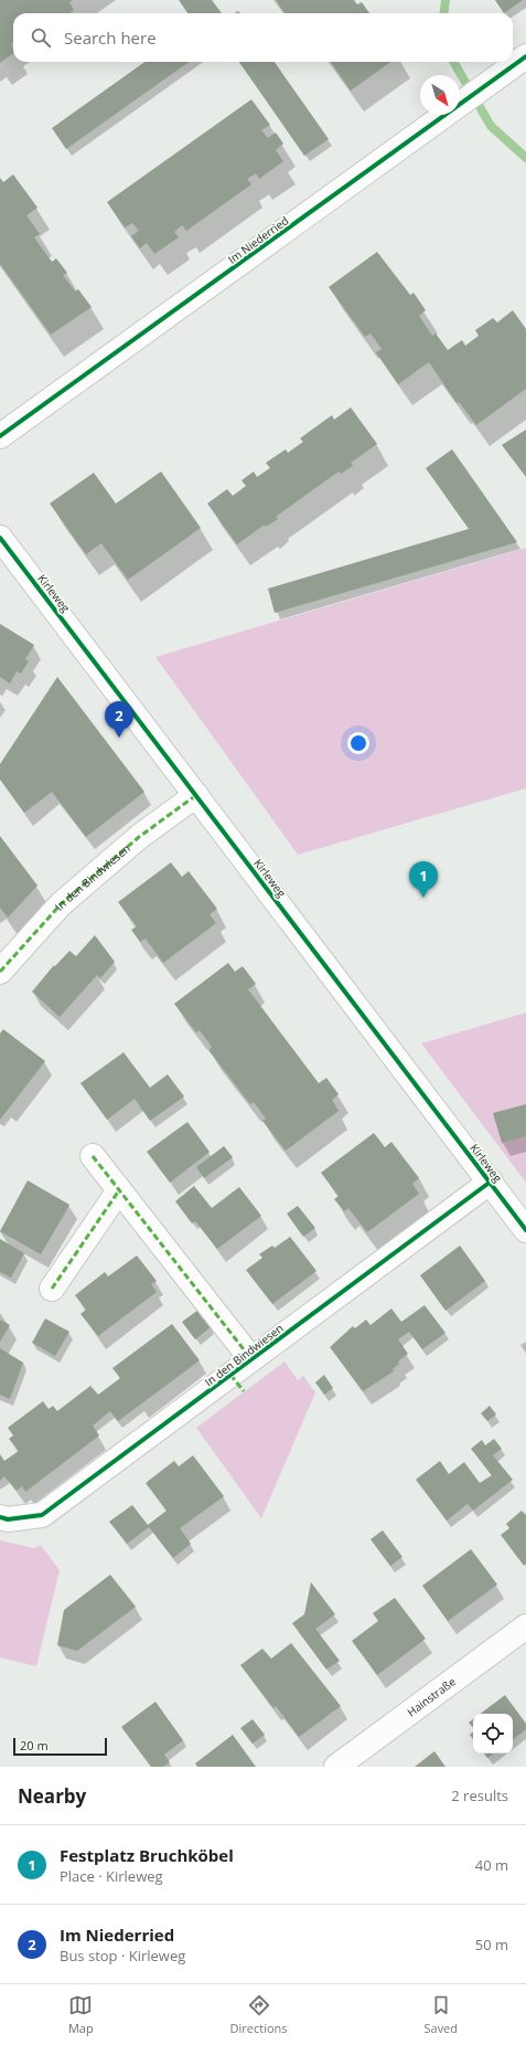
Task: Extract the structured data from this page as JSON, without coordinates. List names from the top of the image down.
{
  "streets": {
    "street": [
      "Im Niederried",
      "Kirleweg",
      "In den Bindwiesen",
      "Hainstraße"
    ]
  },
  "crossings": [
    ["Kirleweg", "In den Bindwiesen"]
  ],
  "scale_bar": "20 m",
  "north": "bottom right",
  "page": {
    "search": "Search here",
    "pins": ["2", "1"],
    "scale": "20 m",
    "heading": ["Nearby", "2 results"],
    "list": [
      {
        "mark": "1",
        "name": "Festplatz Bruchköbel",
        "note": "Place · Kirleweg",
        "value": "40 m"
      },
      {
        "mark": "2",
        "name": "Im Niederried",
        "note": "Bus stop · Kirleweg",
        "value": "50 m"
      }
    ],
    "nav": ["Map", "Directions", "Saved"]
  }
}
